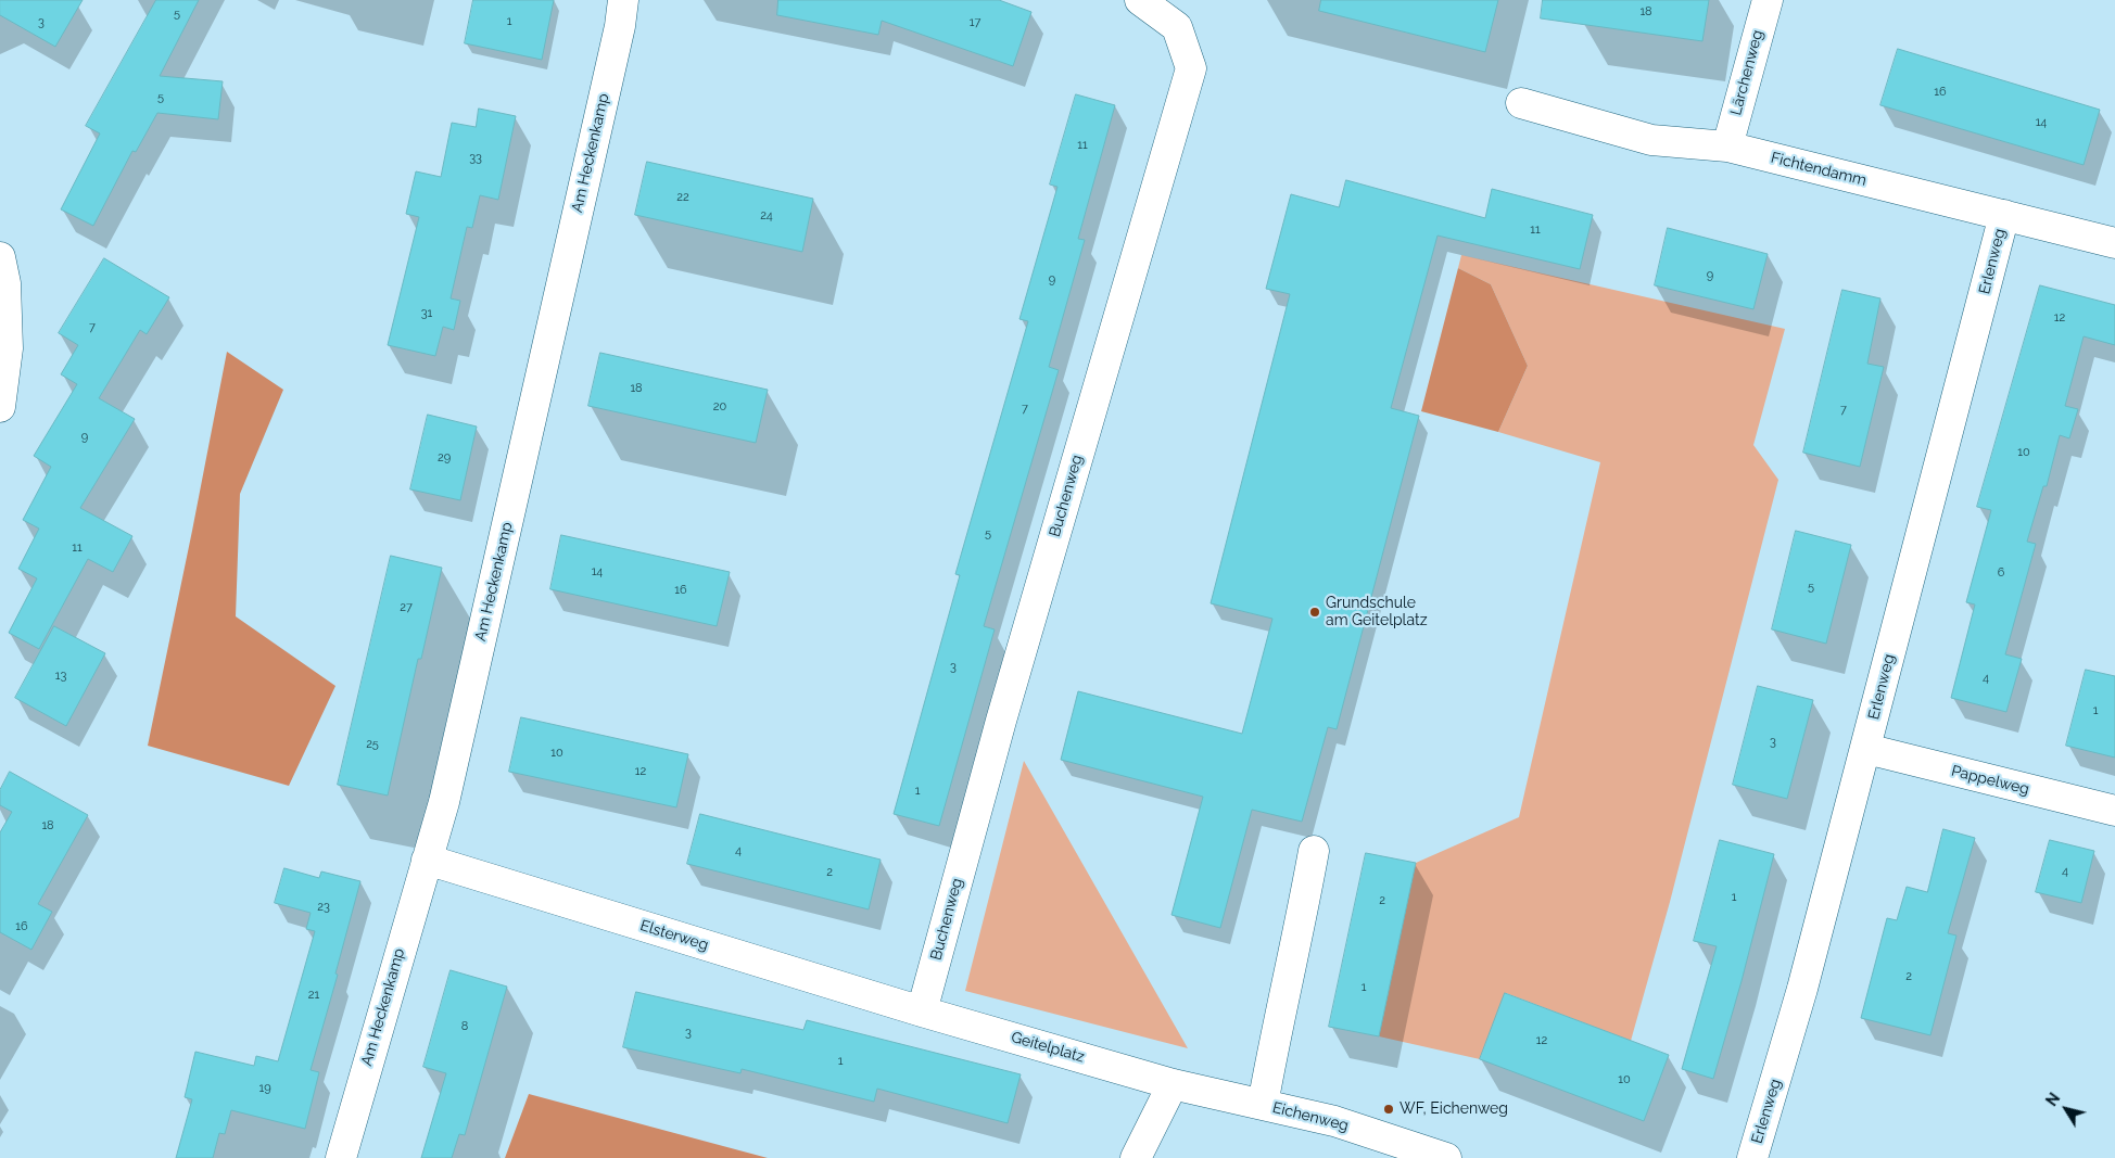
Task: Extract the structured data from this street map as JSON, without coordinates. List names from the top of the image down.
{
  "streets": {
    "street": [
      "Lärchenweg",
      "Am Heckenkamp",
      "Fichtendamm",
      "Erlenweg",
      "Buchenweg",
      "Pappelweg",
      "Elsterweg",
      "Geitelplatz",
      "Eichenweg"
    ]
  },
  "crossings": [
    ["Lärchenweg", "Fichtendamm"],
    ["Am Heckenkamp", "Elsterweg"],
    ["Fichtendamm", "Erlenweg"],
    ["Erlenweg", "Pappelweg"],
    ["Buchenweg", "Elsterweg"],
    ["Buchenweg", "Geitelplatz"],
    ["Elsterweg", "Geitelplatz"],
    ["Geitelplatz", "Eichenweg"]
  ],
  "places": ["Grundschule am Geitelplatz", "WF, Eichenweg"],
  "house_numbers": [
    "18",
    "5",
    "1",
    "3",
    "17",
    "16",
    "5",
    "14",
    "11",
    "33",
    "22",
    "24",
    "11",
    "9",
    "9",
    "31",
    "12",
    "7",
    "18",
    "20",
    "7",
    "7",
    "9",
    "10",
    "29",
    "5",
    "11",
    "14",
    "6",
    "5",
    "16",
    "27",
    "3",
    "13",
    "4",
    "1",
    "3",
    "25",
    "10",
    "12",
    "1",
    "18",
    "4",
    "4",
    "2",
    "1",
    "2",
    "23",
    "16",
    "2",
    "1",
    "21",
    "8",
    "3",
    "12",
    "1",
    "10",
    "19"
  ],
  "north": "top left"
}
